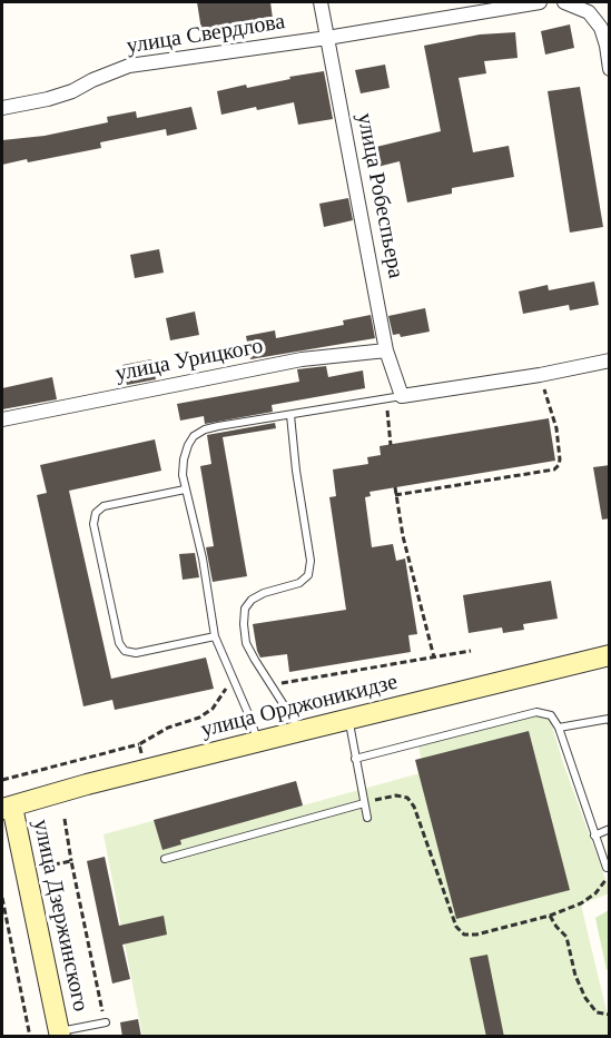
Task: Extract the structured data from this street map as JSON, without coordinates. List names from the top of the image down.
{
  "streets": {
    "main road": ["улица Орджоникидзе", "улица Дзержинского"],
    "street": ["улица Свердлова", "улица Робеспьера", "улица Урицкого"]
  },
  "crossings": [
    ["улица Свердлова", "улица Робеспьера"],
    ["улица Робеспьера", "улица Урицкого"],
    ["улица Орджоникидзе", "улица Дзержинского"]
  ]
}
